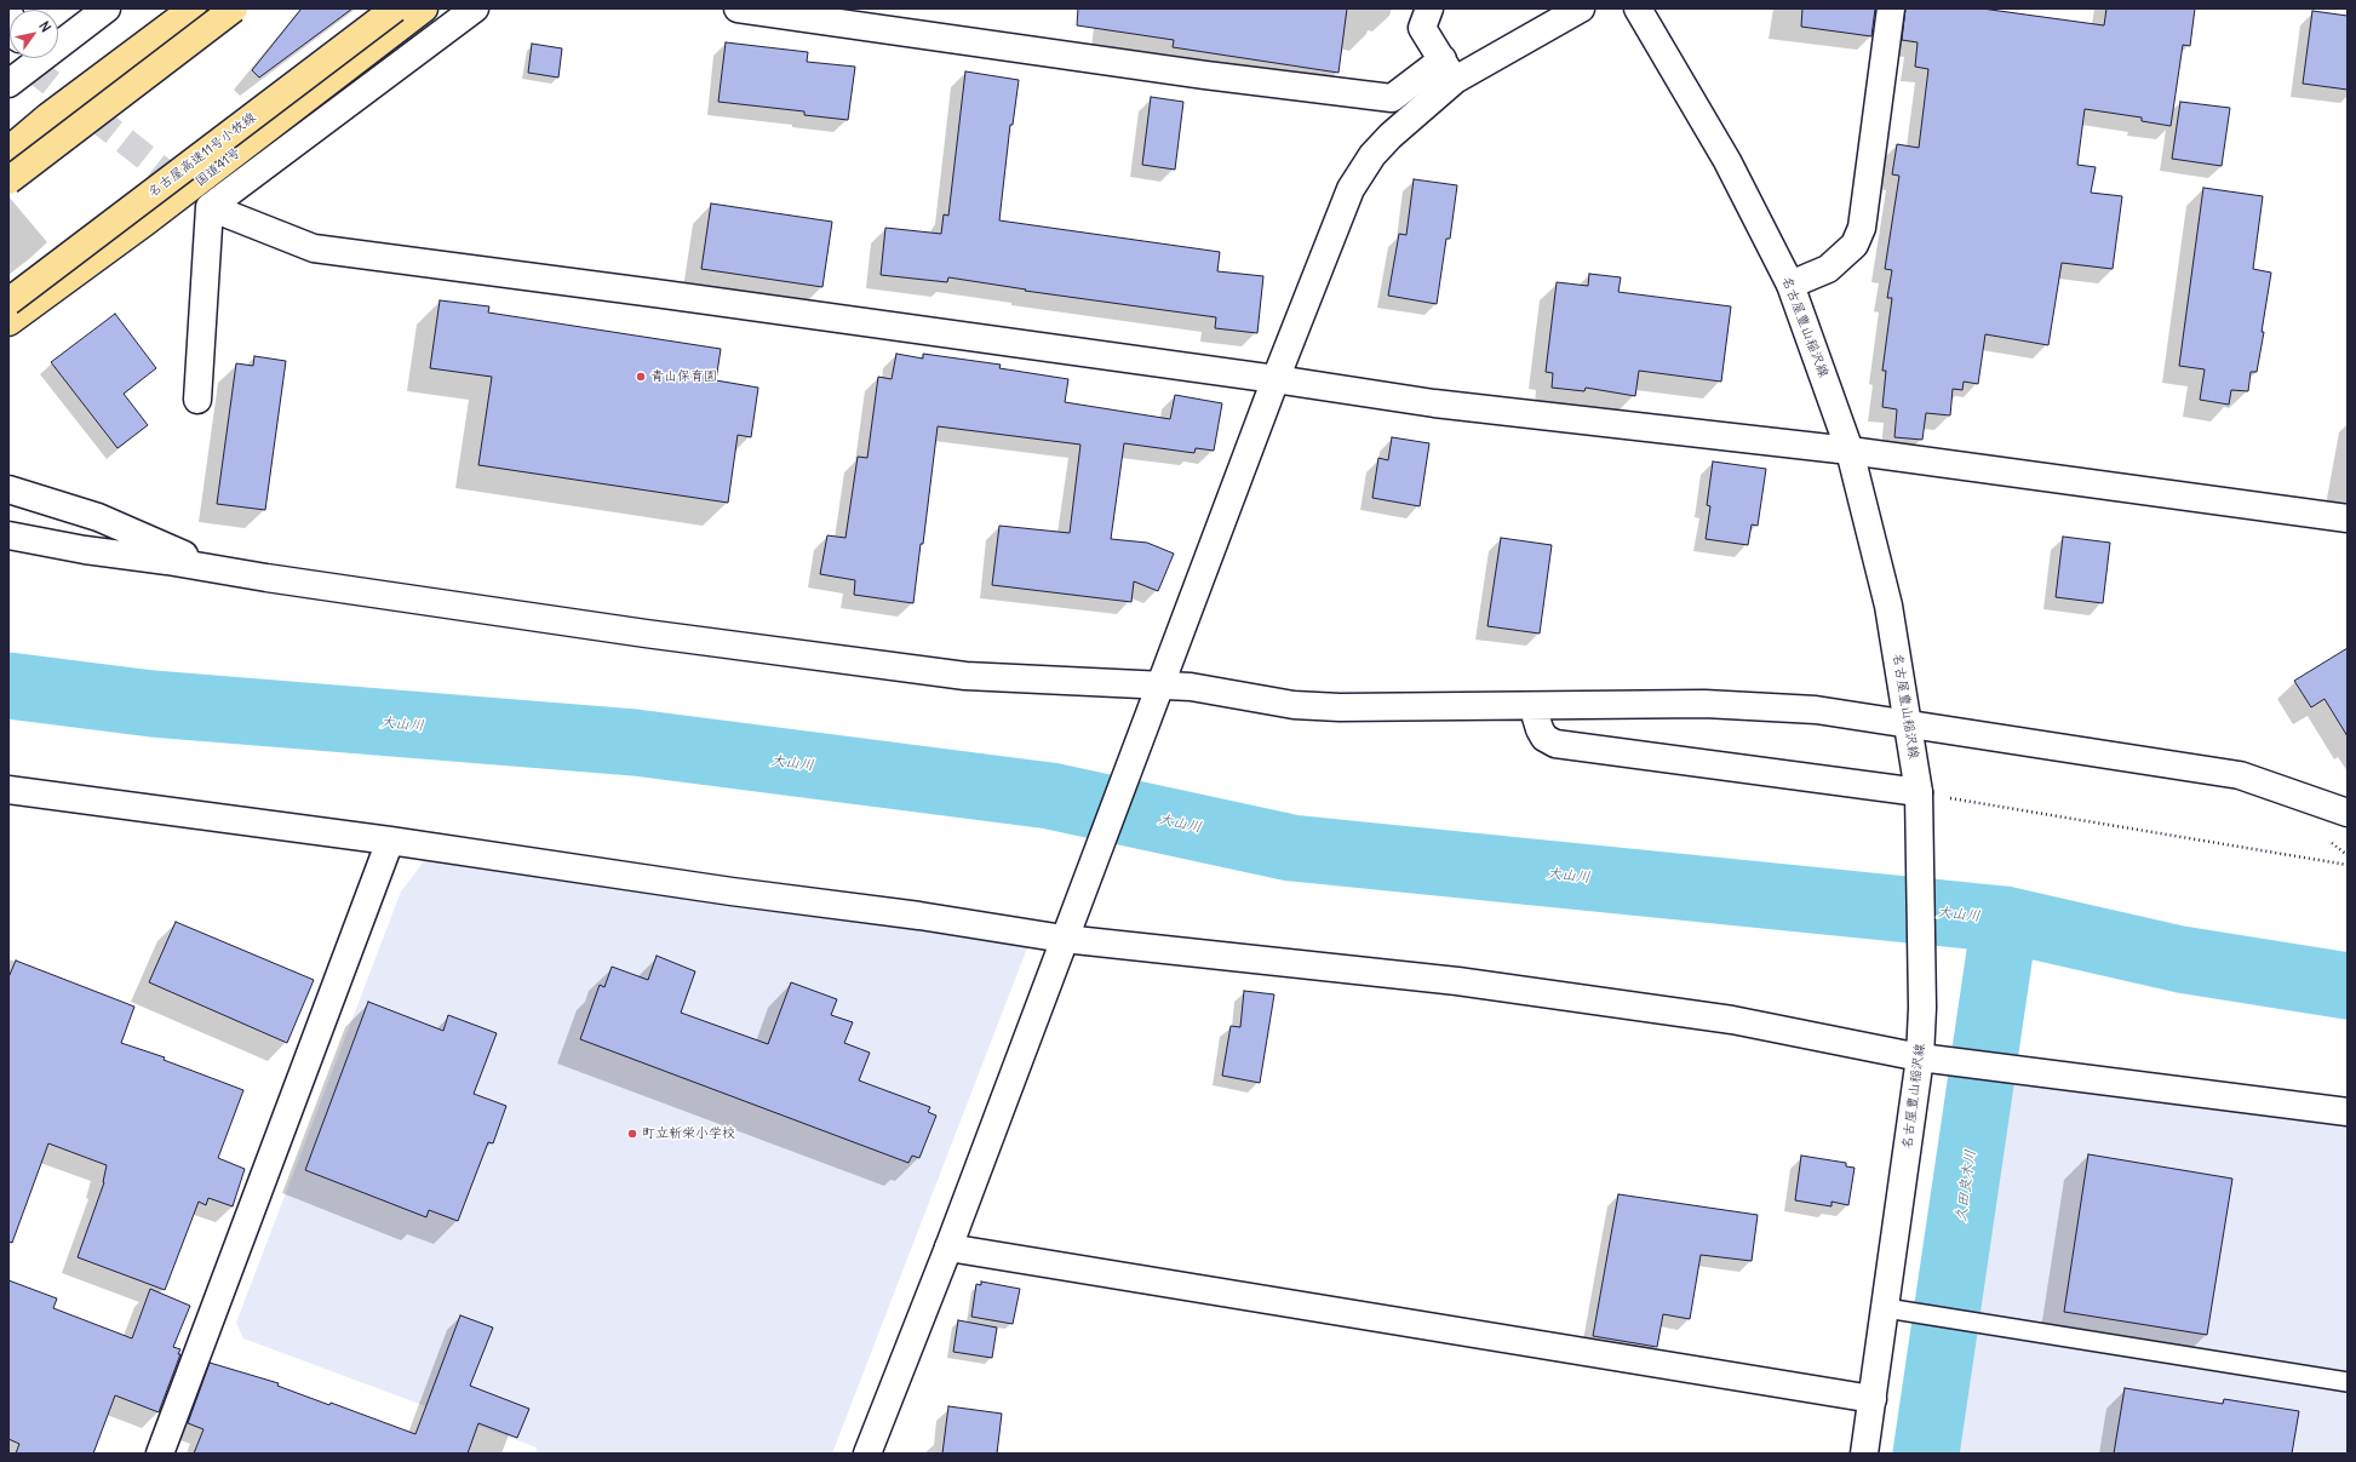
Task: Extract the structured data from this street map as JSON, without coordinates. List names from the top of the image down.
{
  "streets": {
    "highway": ["名古屋高速11号小牧線", "国道41号"],
    "street": ["名古屋豊山稲沢線"]
  },
  "water": ["大山川", "久田良木川"],
  "places": ["青山保育園", "町立新栄小学校"],
  "north": "top right"
}
